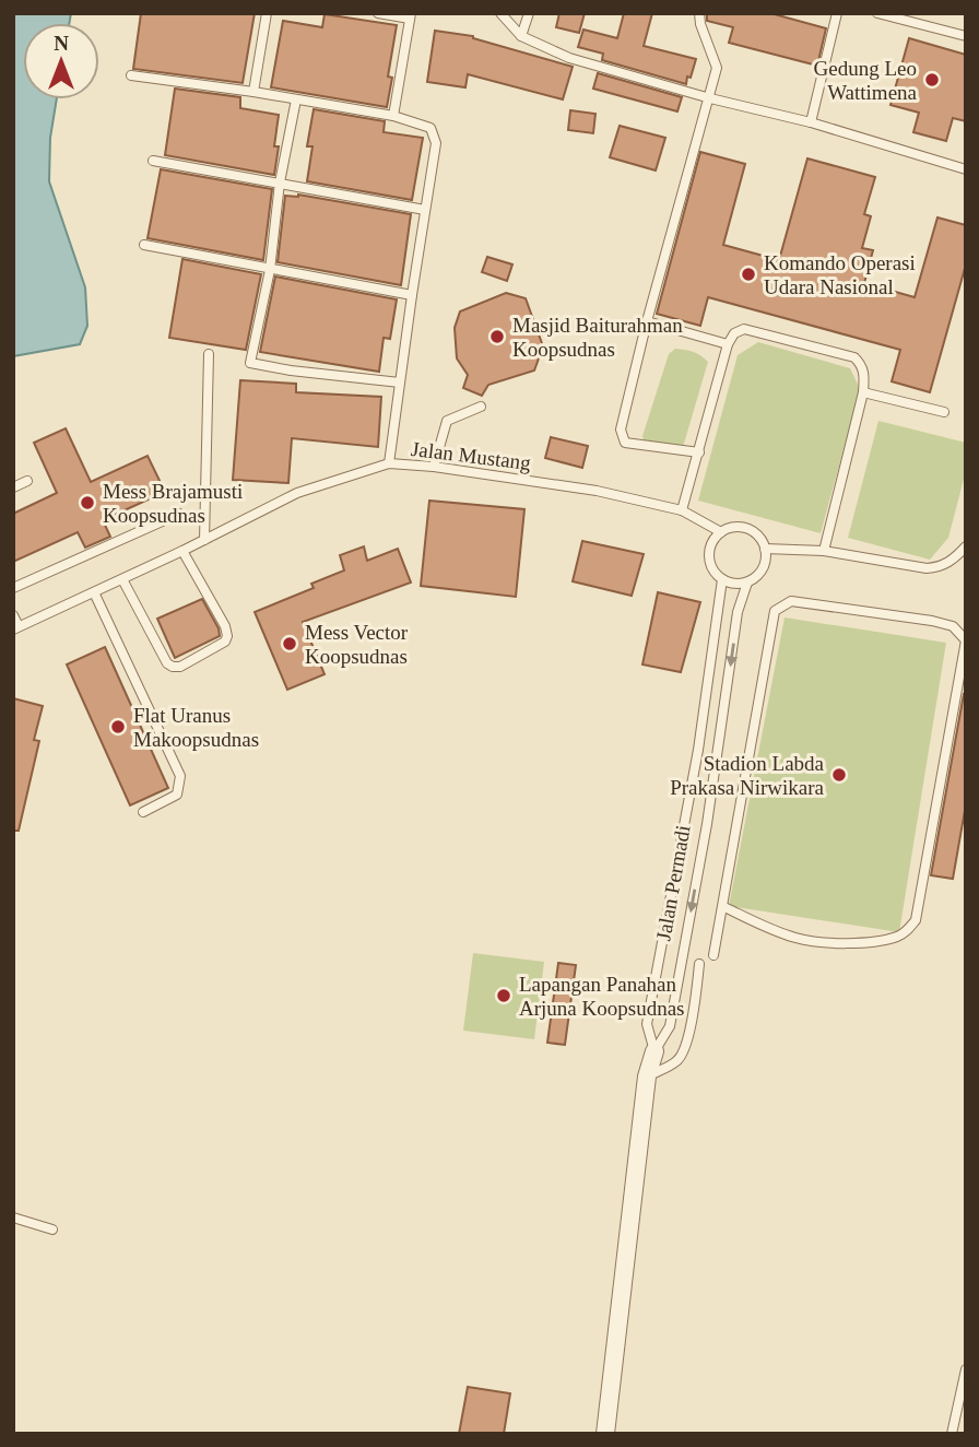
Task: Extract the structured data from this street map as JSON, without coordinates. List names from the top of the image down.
{
  "streets": {
    "street": ["Jalan Permadi"],
    "lane": ["Jalan Mustang"]
  },
  "crossings": [
    ["Jalan Mustang", "Jalan Permadi"]
  ],
  "places": [
    "Gedung Leo Wattimena",
    "Komando Operasi Udara Nasional",
    "Masjid Baiturahman Koopsudnas",
    "Mess Brajamusti Koopsudnas",
    "Mess Vector Koopsudnas",
    "Flat Uranus Makoopsudnas",
    "Stadion Labda Prakasa Nirwikara",
    "Lapangan Panahan Arjuna Koopsudnas"
  ],
  "north": "top"
}
